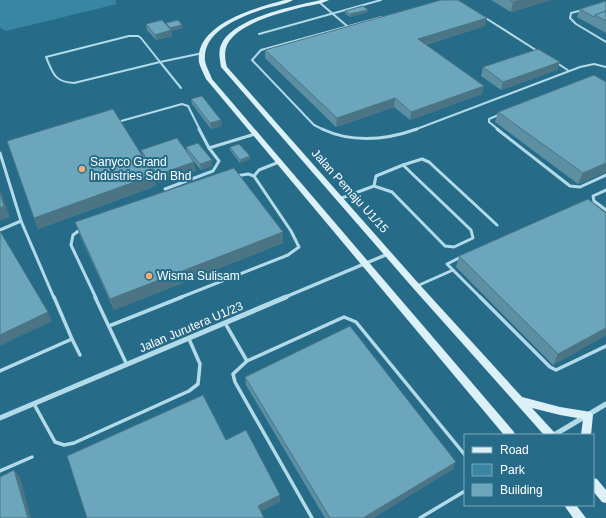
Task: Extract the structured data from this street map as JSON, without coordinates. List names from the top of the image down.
{
  "streets": {
    "street": ["Jalan Pemaju U1/15", "Jalan Jurutera U1/23"]
  },
  "crossings": [
    ["Jalan Pemaju U1/15", "Jalan Jurutera U1/23"]
  ],
  "places": ["Sanyco Grand Industries Sdn Bhd", "Wisma Sulisam"],
  "legend": ["Road", "Park", "Building"]
}
